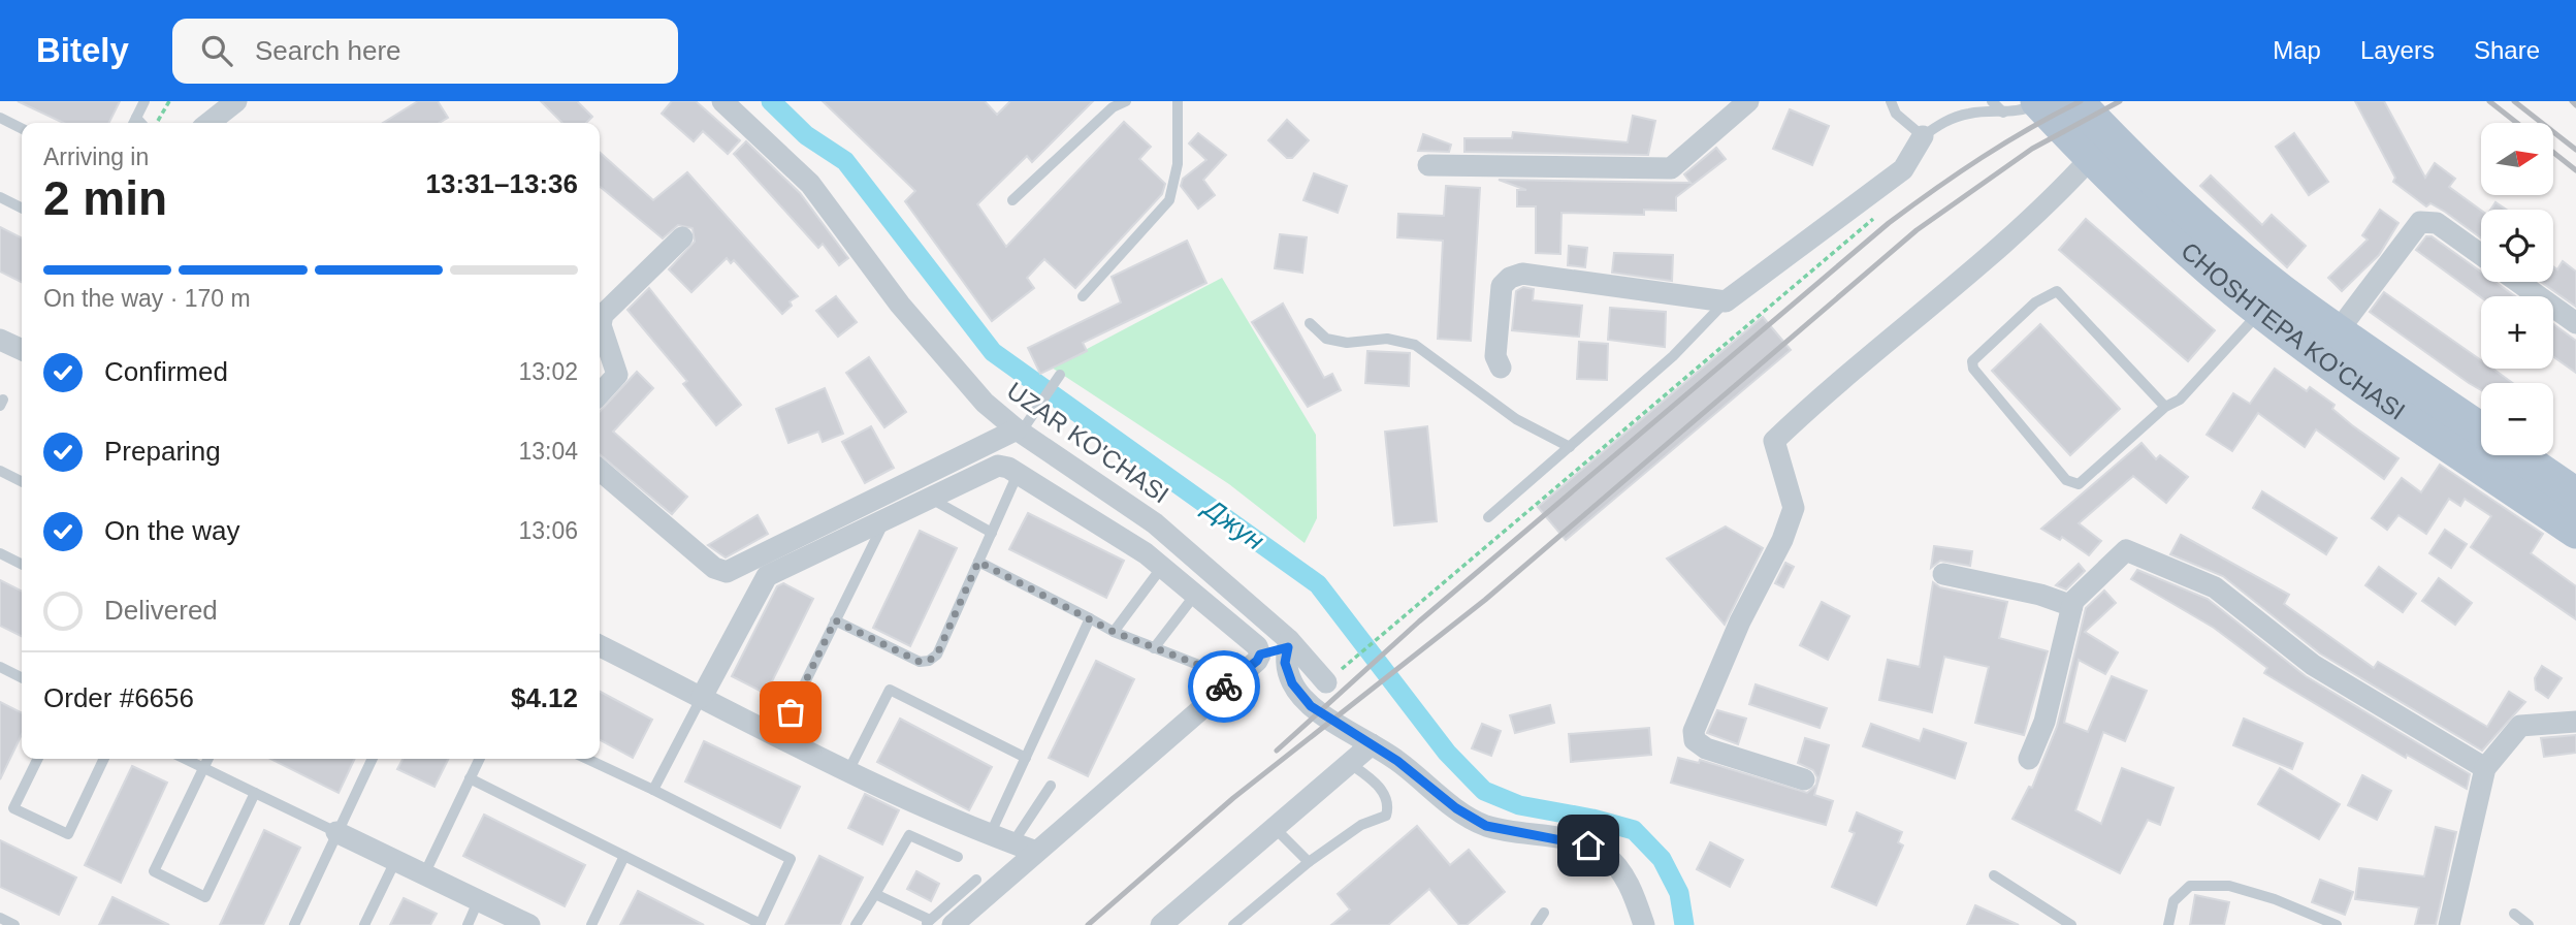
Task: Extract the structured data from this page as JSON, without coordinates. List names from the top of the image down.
{
  "streets": {
    "main road": ["CHOSHTEPA KO'CHASI"],
    "street": ["UZAR KO'CHASI"]
  },
  "water": ["Джун"],
  "north": "right",
  "page": {
    "header": "Bitely",
    "search": "Search here",
    "nav": ["Map", "Layers", "Share"],
    "map_buttons": ["+", "−"],
    "heading": ["2 min", "Arriving in", "13:31–13:36"],
    "panel": ["Order #6656", "$4.12"],
    "bar": "On the way · 170 m",
    "list": [
      ["Confirmed", "13:02"],
      ["Preparing", "13:04"],
      ["On the way", "13:06"],
      "Delivered"
    ]
  }
}
